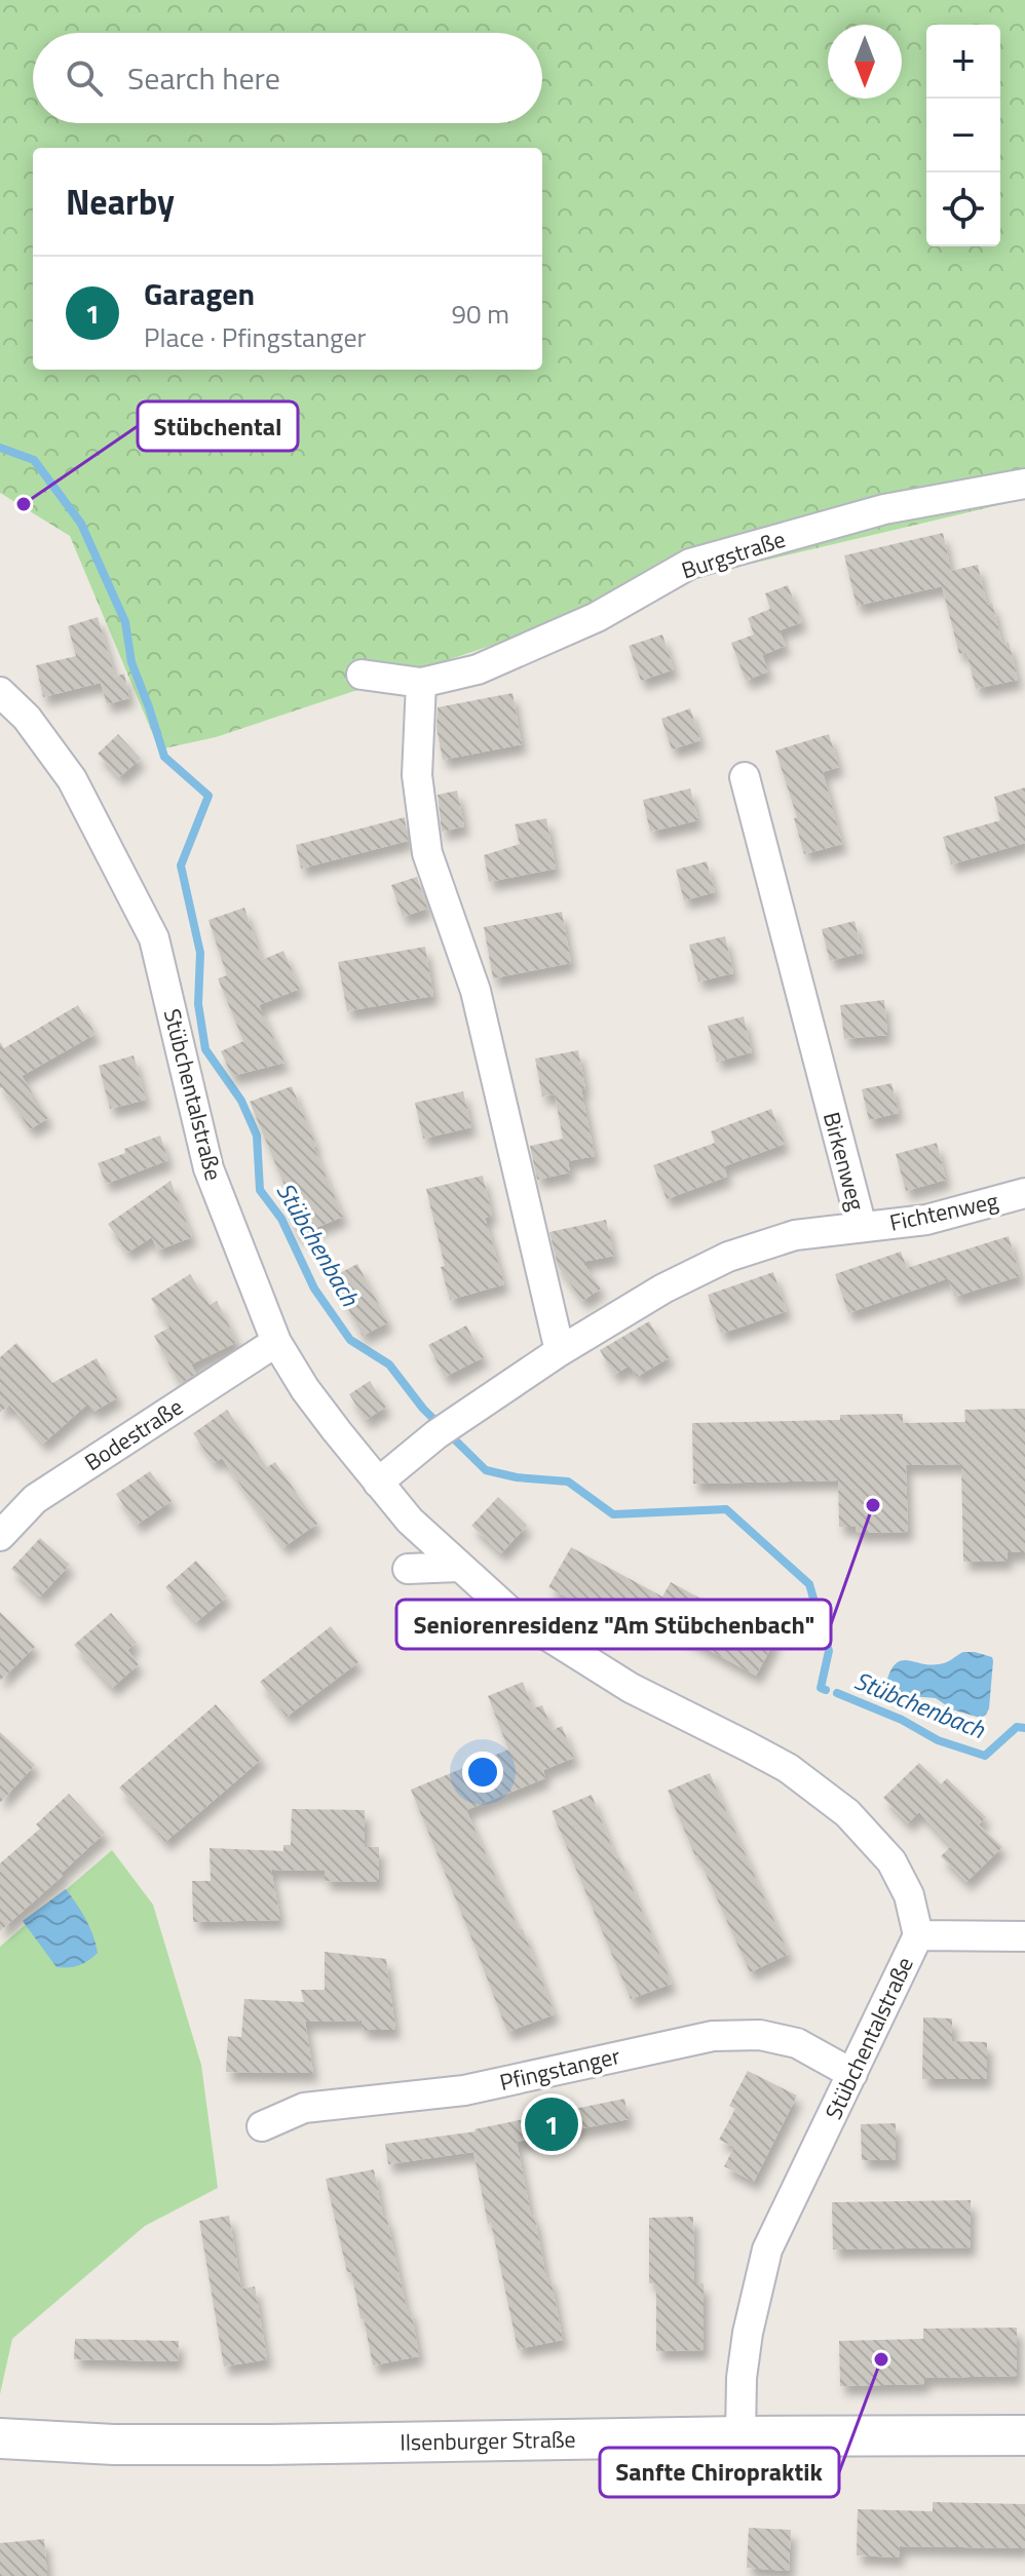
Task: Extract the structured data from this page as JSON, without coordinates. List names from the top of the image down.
{
  "streets": {
    "main road": ["Ilsenburger Straße"],
    "street": [
      "Burgstraße",
      "Stübchentalstraße",
      "Birkenweg",
      "Fichtenweg",
      "Bodestraße",
      "Pfingstanger"
    ]
  },
  "crossings": [
    ["Stübchentalstraße", "Birkenweg"],
    ["Stübchentalstraße", "Bodestraße"],
    ["Stübchentalstraße", "Pfingstanger"],
    ["Stübchentalstraße", "Ilsenburger Straße"],
    ["Birkenweg", "Fichtenweg"]
  ],
  "water": ["Stübchenbach"],
  "places": ["Stübchental", "Seniorenresidenz \"Am Stübchenbach\"", "Sanfte Chiropraktik"],
  "north": "bottom",
  "page": {
    "map_buttons": ["+", "−"],
    "search": "Search here",
    "heading": "Nearby",
    "list": [
      {
        "mark": "1",
        "name": "Garagen",
        "note": "Place · Pfingstanger",
        "value": "90 m"
      }
    ],
    "pins": "1"
  }
}
